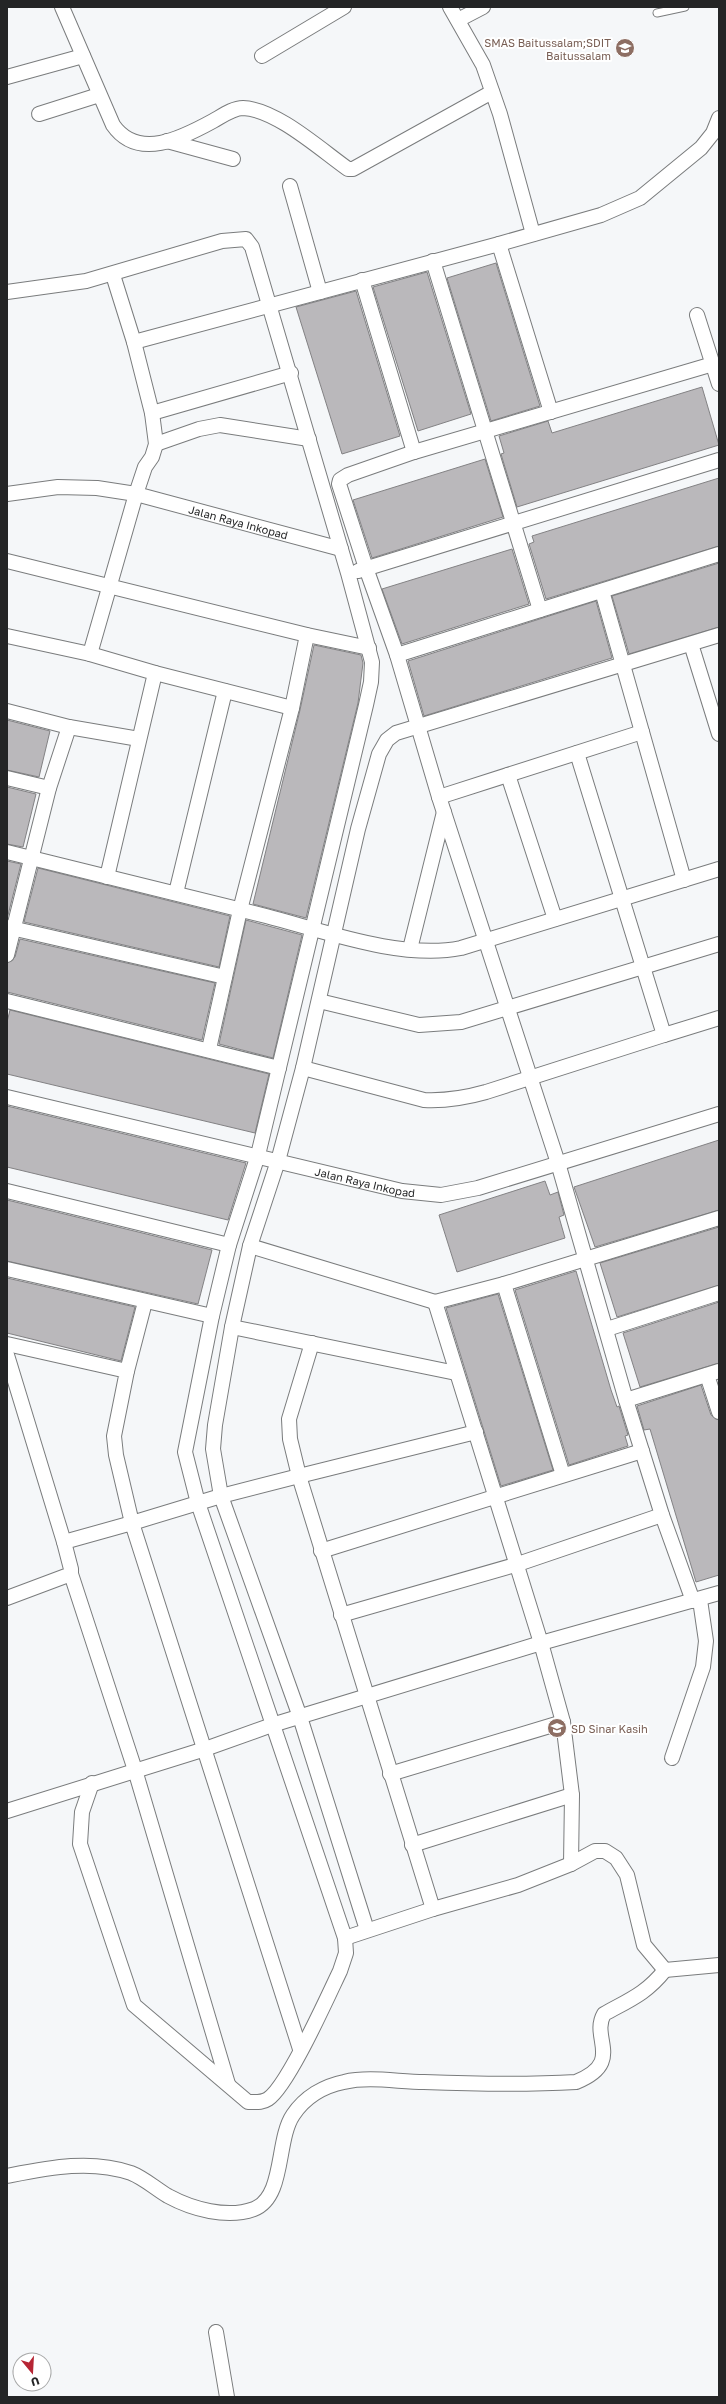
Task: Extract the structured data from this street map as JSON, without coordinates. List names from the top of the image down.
{
  "streets": {
    "street": ["Jalan Raya Inkopad"]
  },
  "places": {
    "school or university": ["SMAS Baitussalam;SDIT Baitussalam", "SD Sinar Kasih"]
  },
  "north": "bottom"
}
